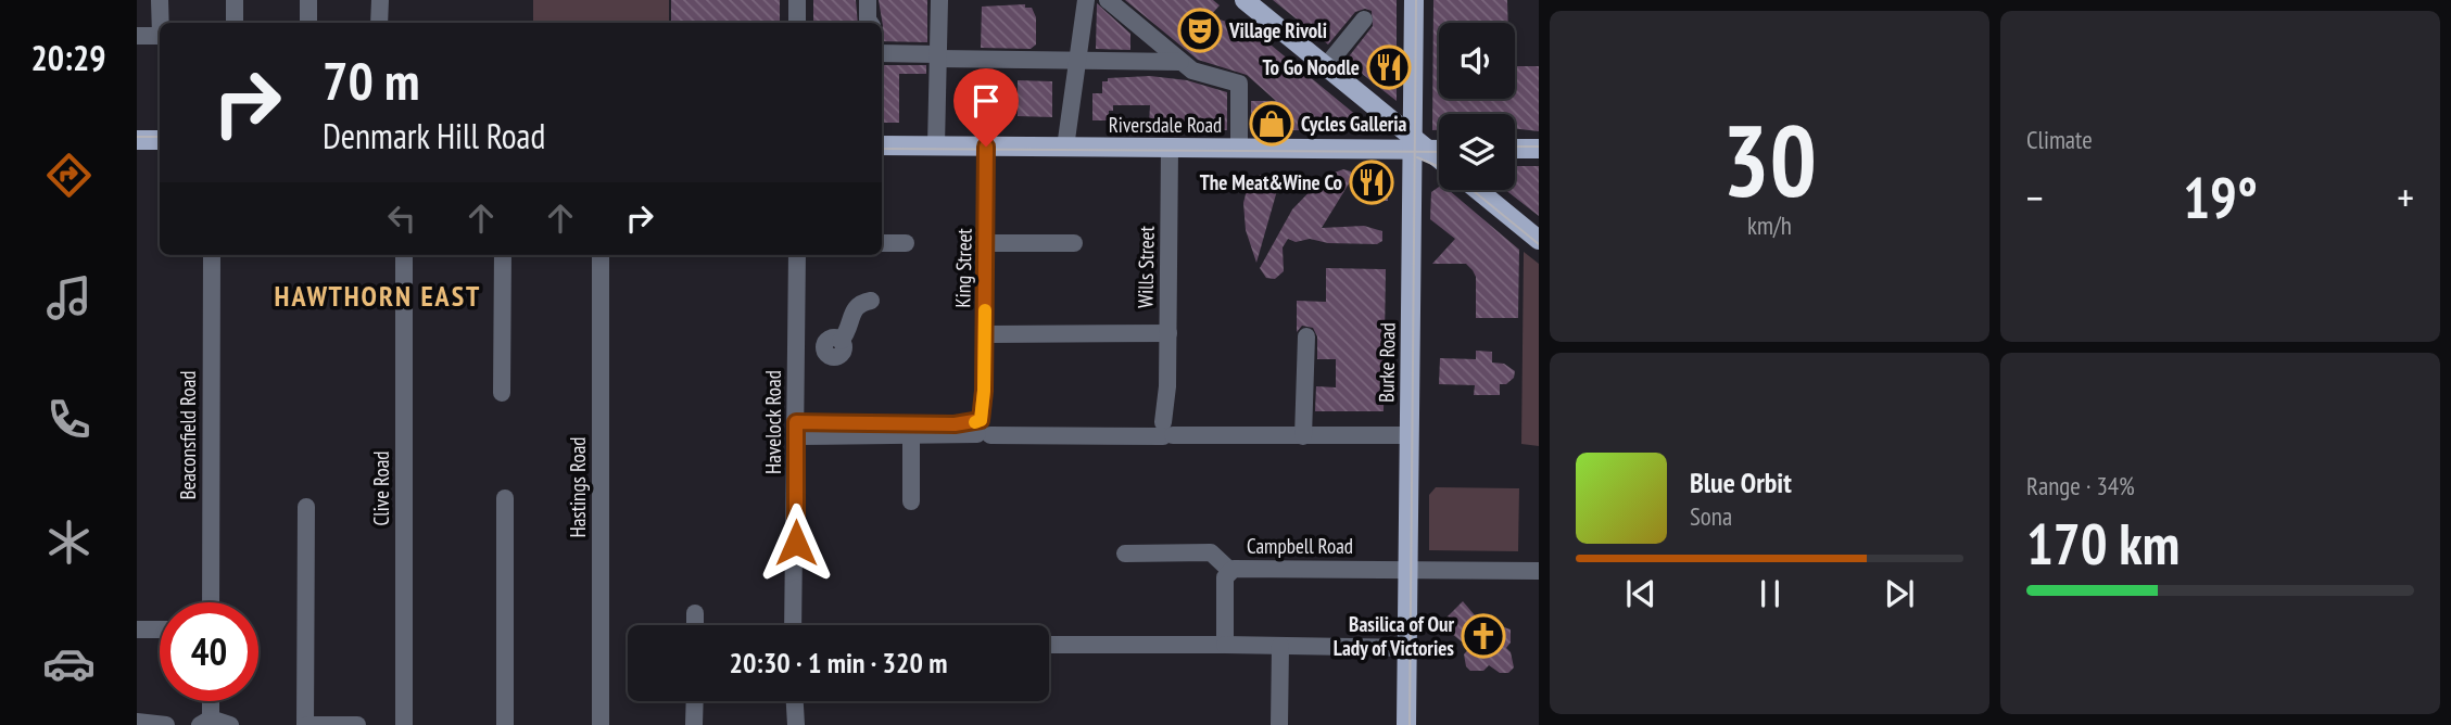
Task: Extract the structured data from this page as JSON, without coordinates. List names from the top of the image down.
{
  "streets": {
    "main road": ["Riversdale Road", "Burke Road"],
    "street": [
      "Wills Street",
      "King Street",
      "Havelock Road",
      "Beaconsfield Road",
      "Hastings Road",
      "Clive Road",
      "Campbell Road"
    ]
  },
  "crossings": [
    ["Riversdale Road", "Wills Street"],
    ["Riversdale Road", "King Street"],
    ["Riversdale Road", "Burke Road"],
    ["Burke Road", "Campbell Road"]
  ],
  "districts": ["HAWTHORN EAST"],
  "places": {
    "theatre": ["Village Rivoli"],
    "restaurant": ["To Go Noodle", "The Meat&Wine Co"],
    "shop": ["Cycles Galleria"],
    "church": ["Basilica of Our Lady of Victories"]
  },
  "page": {
    "tabs": "20:29",
    "tile": [
      ["30", "km/h"],
      "Climate",
      ["Range · 34%", "170 km"]
    ],
    "turn": ["70 m", "Denmark Hill Road"],
    "heat": ["−", "19°", "+"],
    "song": ["Blue Orbit", "Sona"],
    "limit": "40",
    "trip": "20:30 · 1 min · 320 m"
  }
}
